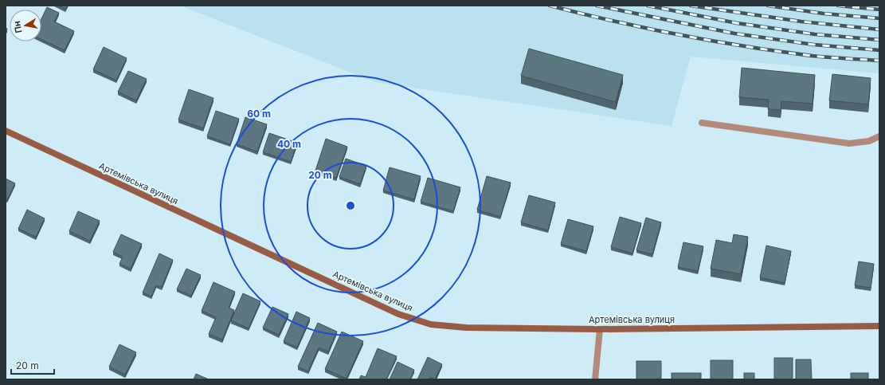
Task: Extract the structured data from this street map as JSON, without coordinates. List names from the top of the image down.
{
  "streets": {
    "main road": ["Артемівська вулиця"]
  },
  "scale_bar": "20 m",
  "north": "left",
  "rings": ["60 m", "40 m", "20 m"]
}
